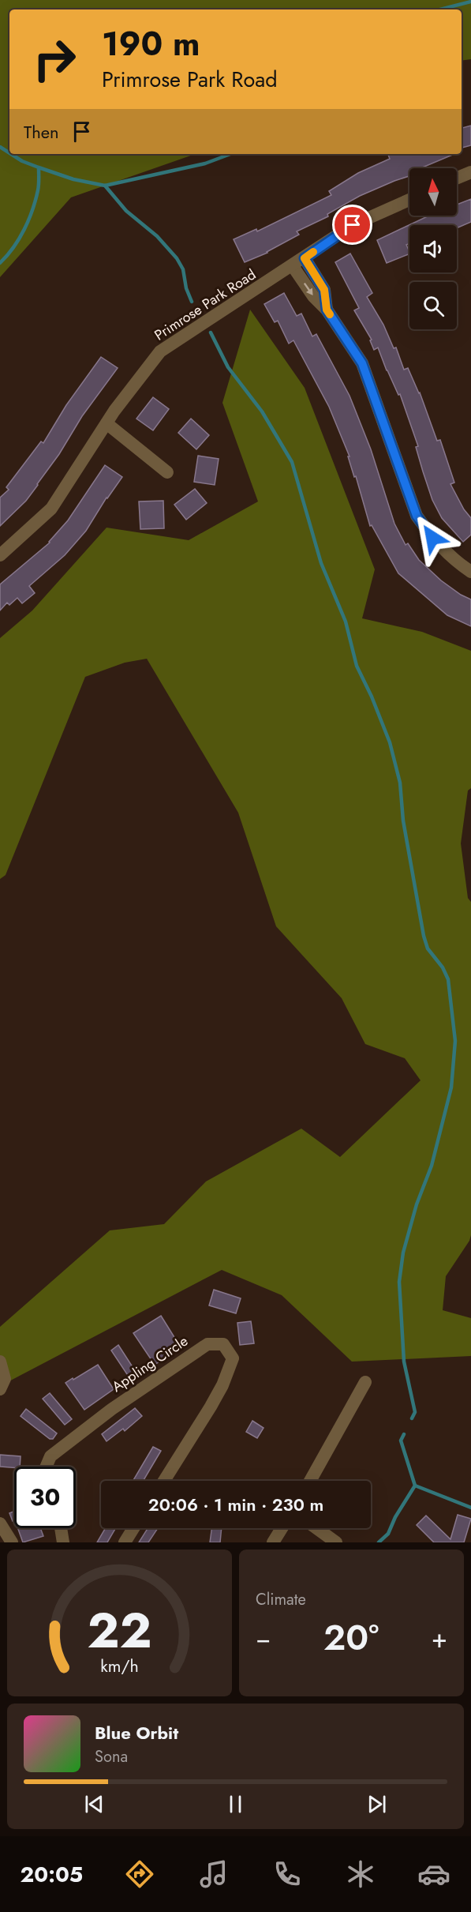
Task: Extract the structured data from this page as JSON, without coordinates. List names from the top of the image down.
{
  "streets": {
    "street": ["Primrose Park Road", "Appling Circle"]
  },
  "north": "top",
  "page": {
    "turn": ["190 m", "Primrose Park Road"],
    "then": "Then",
    "limit": "30",
    "trip": "20:06 · 1 min · 230 m",
    "tile": "Climate",
    "heat": ["−", "20°", "+"],
    "song": ["Blue Orbit", "Sona"],
    "tabs": "20:05",
    "gauge": ["22", "km/h"]
  }
}
